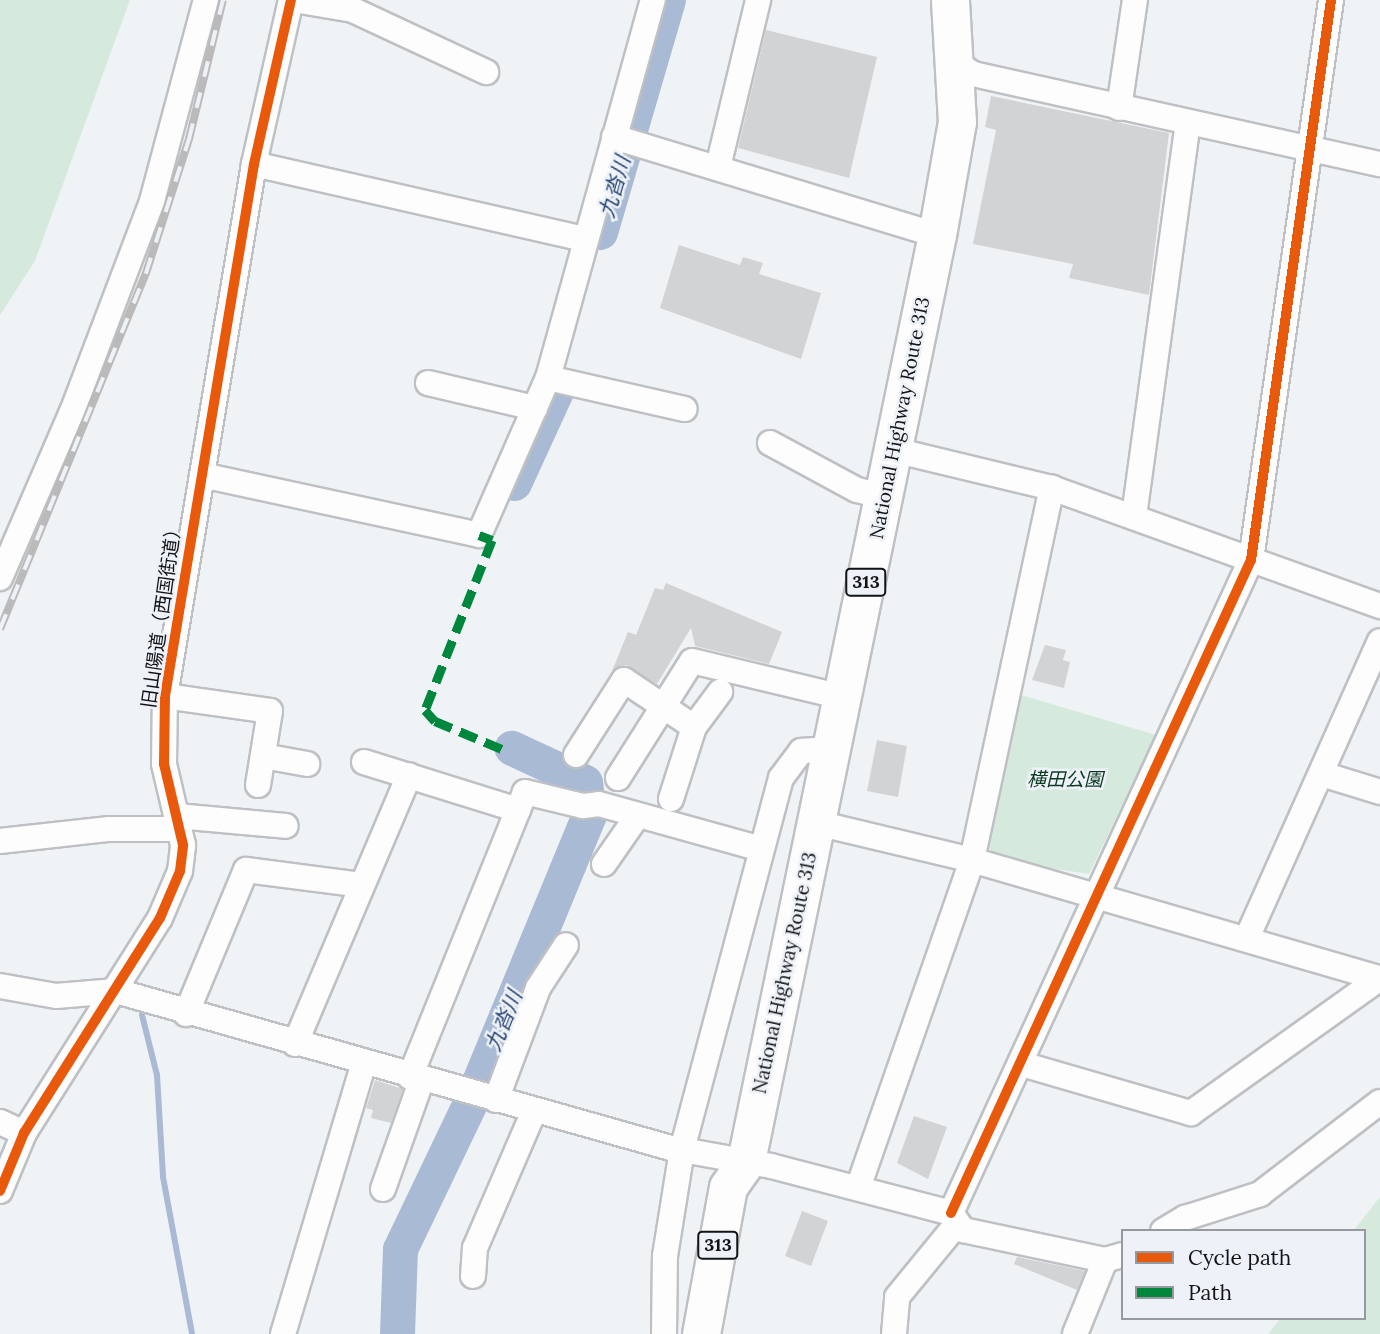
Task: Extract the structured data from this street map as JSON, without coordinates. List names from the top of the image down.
{
  "streets": {
    "highway": ["National Highway Route 313", "313"],
    "street": ["旧山陽道（西国街道）"]
  },
  "water": ["九沓川"],
  "parks": ["横田公園"],
  "legend": ["Cycle path", "Path"]
}
